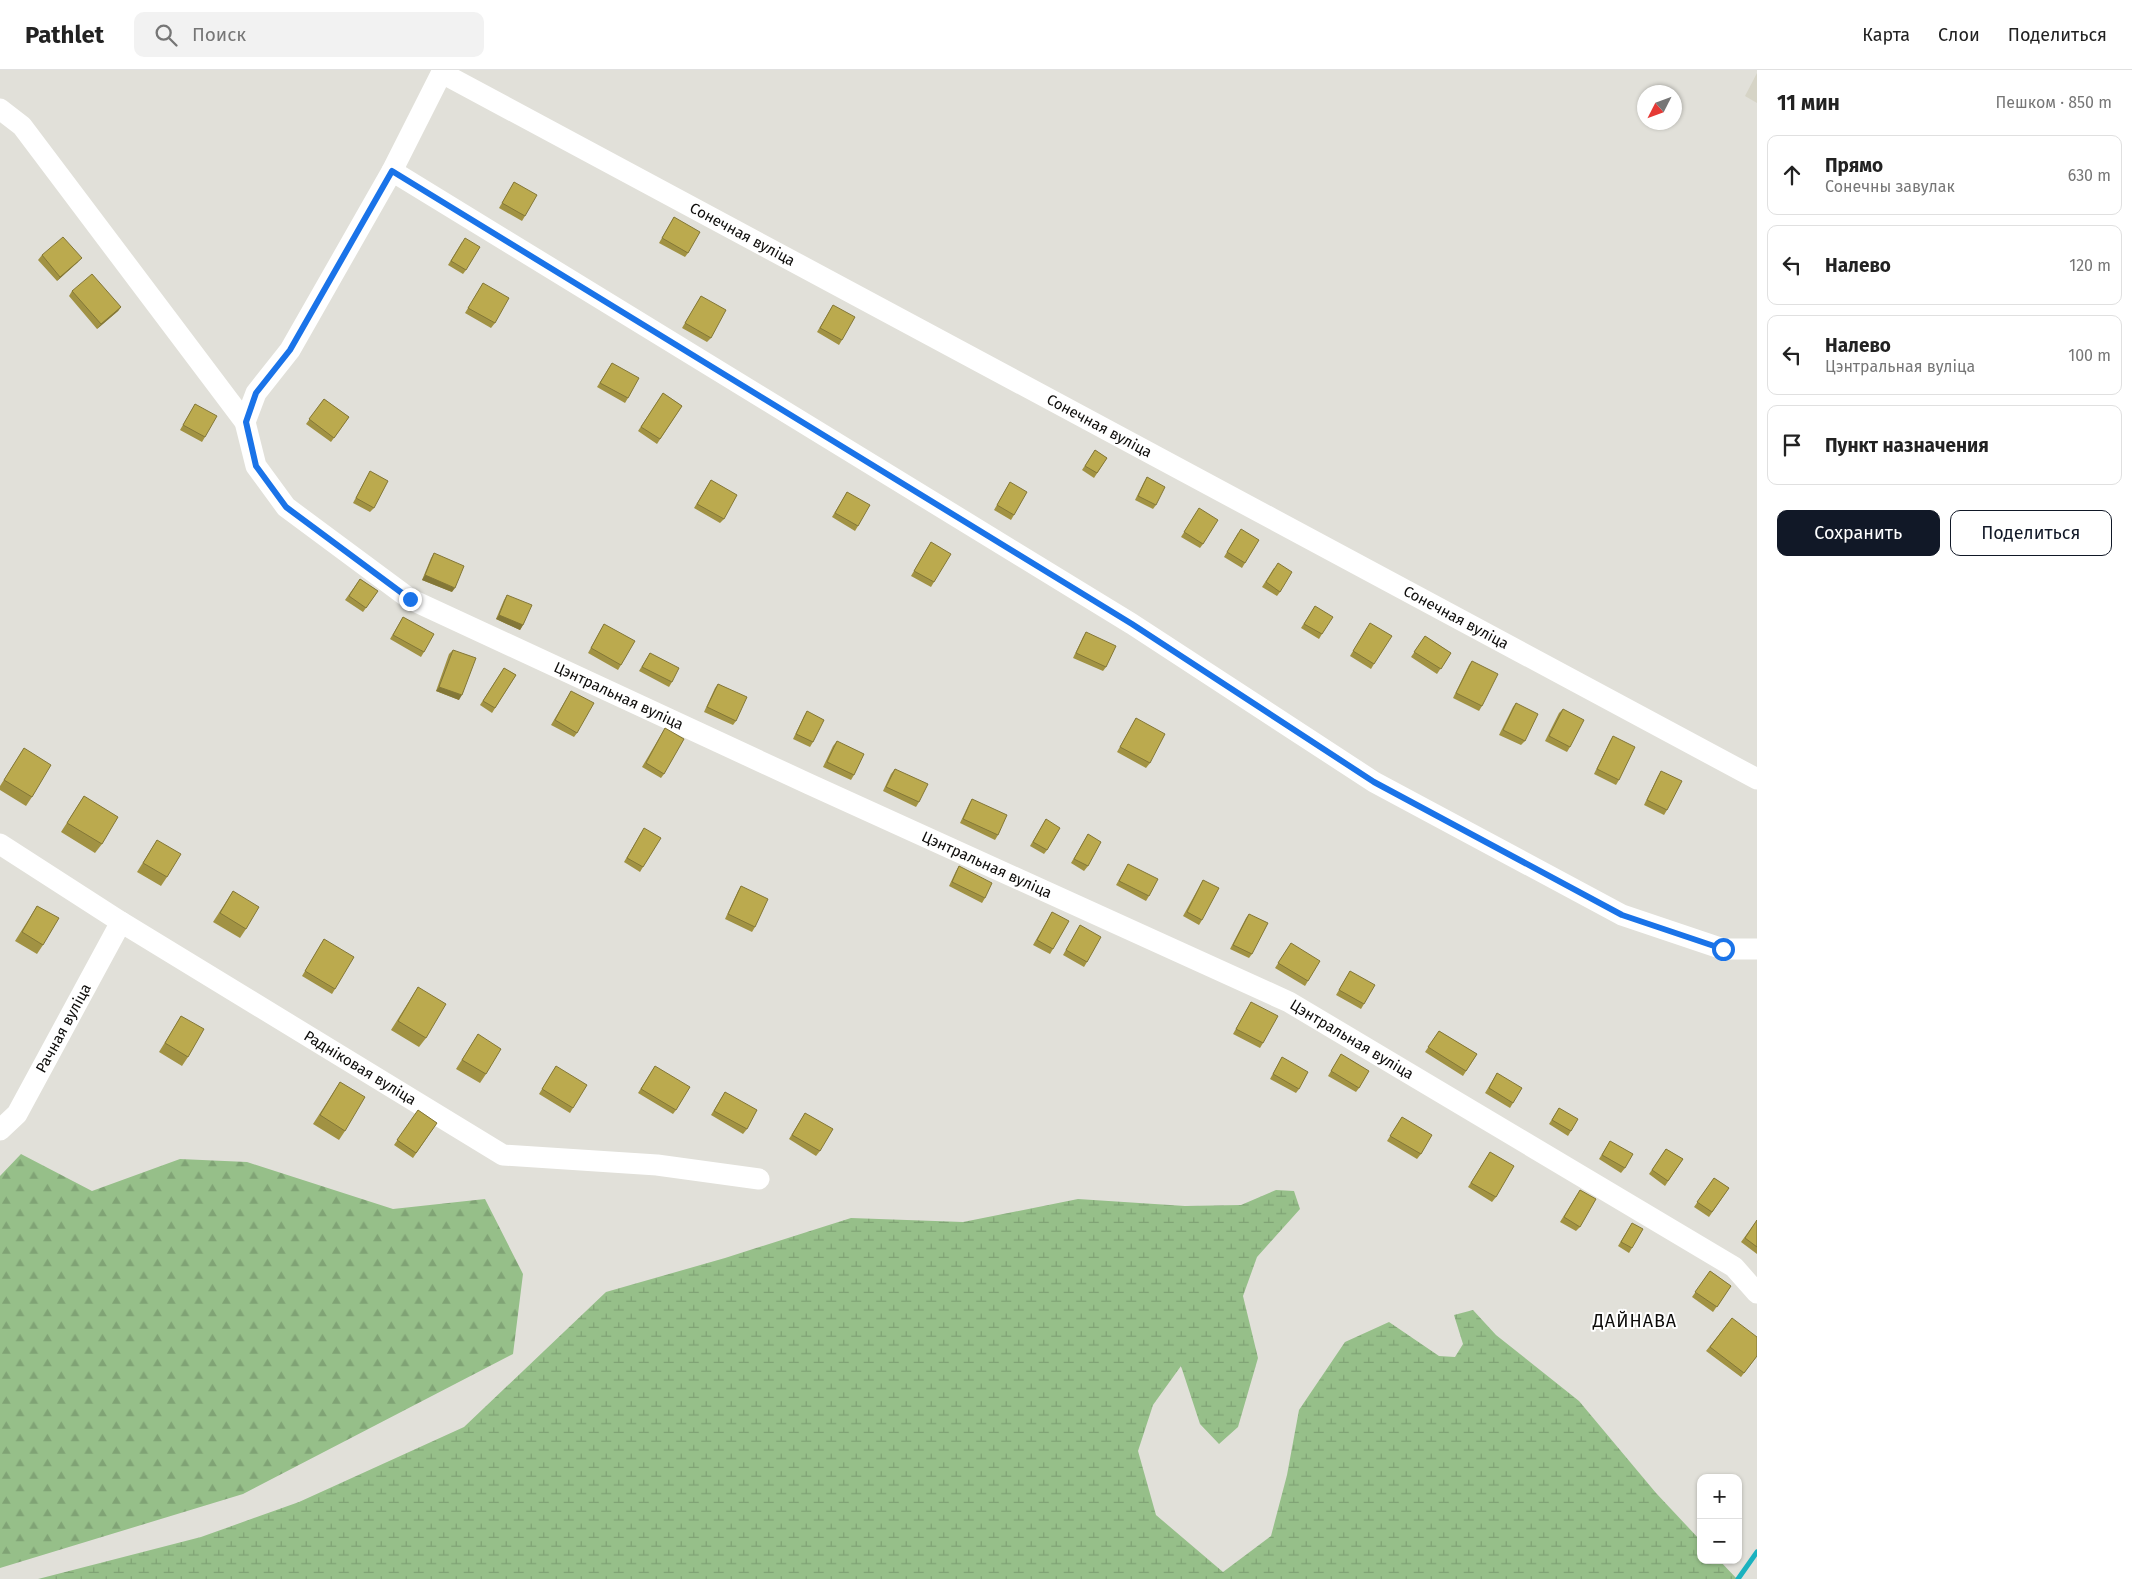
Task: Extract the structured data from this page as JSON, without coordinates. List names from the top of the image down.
{
  "streets": {
    "street": [
      "Сонечная вуліца",
      "Цэнтральная вуліца",
      "Рачная вуліца",
      "Радніковая вуліца"
    ]
  },
  "crossings": [
    ["Рачная вуліца", "Радніковая вуліца"]
  ],
  "districts": ["ДАЙНАВА"],
  "north": "bottom left",
  "page": {
    "header": "Pathlet",
    "search": "Поиск",
    "nav": ["Карта", "Слои", "Поделиться"],
    "heading": ["11 мин", "Пешком · 850 m"],
    "list": [
      ["Прямо", "Сонечны завулак", "630 m"],
      ["Налево", "120 m"],
      ["Налево", "Цэнтральная вуліца", "100 m"],
      "Пункт назначения"
    ],
    "buttons": ["Сохранить", "Поделиться"],
    "map_buttons": ["+", "−"]
  }
}
